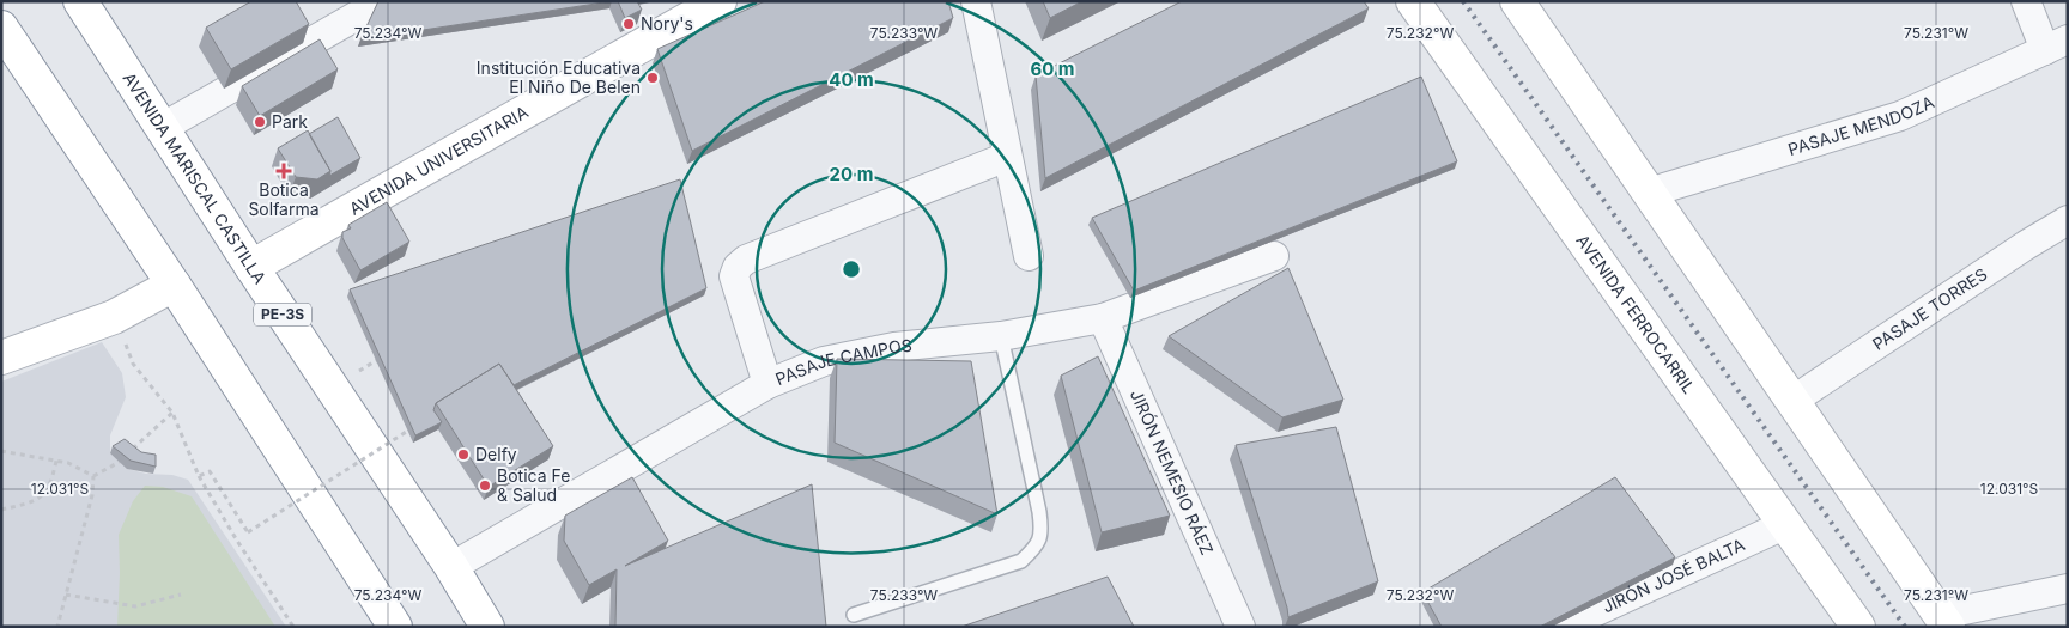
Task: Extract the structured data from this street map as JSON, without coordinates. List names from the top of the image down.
{
  "streets": {
    "main road": [
      "AVENIDA UNIVERSITARIA",
      "AVENIDA MARISCAL CASTILLA",
      "AVENIDA FERROCARRIL",
      "PE-3S"
    ],
    "street": [
      "PASAJE MENDOZA",
      "PASAJE TORRES",
      "PASAJE CAMPOS",
      "JIRÓN NEMESIO RÁEZ",
      "JIRÓN JOSÉ BALTA"
    ]
  },
  "crossings": [
    ["AVENIDA UNIVERSITARIA", "AVENIDA MARISCAL CASTILLA"],
    ["AVENIDA MARISCAL CASTILLA", "PASAJE CAMPOS"],
    ["AVENIDA FERROCARRIL", "JIRÓN JOSÉ BALTA"],
    ["PASAJE CAMPOS", "JIRÓN NEMESIO RÁEZ"]
  ],
  "places": {
    "other": [
      "Nory's",
      "Institución Educativa El Niño De Belen",
      "Park",
      "Delfy",
      "Botica Fe & Salud"
    ],
    "health": ["Botica Solfarma"]
  },
  "coordinates": [
    "75.234°W",
    "75.233°W",
    "75.232°W",
    "75.231°W",
    "12.031°S"
  ],
  "rings": ["60 m", "40 m", "20 m"]
}
